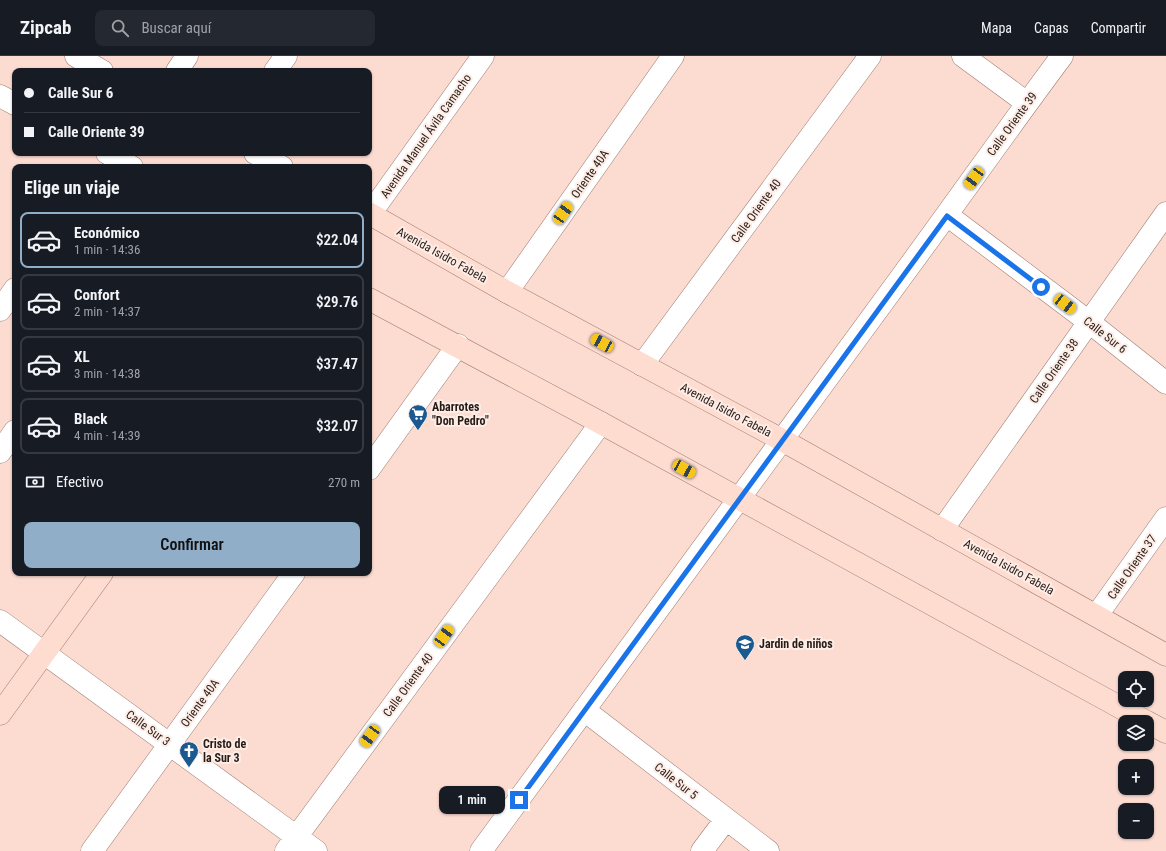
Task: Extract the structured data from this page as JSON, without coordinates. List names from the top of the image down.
{
  "streets": {
    "street": [
      "Calle Oriente 39",
      "Avenida Manuel Ávila Camacho",
      "Oriente 40A",
      "Calle Oriente 40",
      "Avenida Isidro Fabela",
      "Calle Sur 6",
      "Calle Oriente 38",
      "Calle Oriente 37",
      "Calle Sur 3",
      "Calle Sur 5"
    ]
  },
  "crossings": [
    ["Calle Oriente 39", "Avenida Isidro Fabela"],
    ["Calle Oriente 39", "Calle Sur 6"],
    ["Calle Oriente 39", "Calle Sur 5"],
    ["Oriente 40A", "Avenida Isidro Fabela"],
    ["Oriente 40A", "Calle Sur 3"],
    ["Calle Oriente 40", "Avenida Isidro Fabela"],
    ["Calle Oriente 40", "Calle Sur 3"],
    ["Avenida Isidro Fabela", "Calle Oriente 38"],
    ["Avenida Isidro Fabela", "Calle Oriente 37"],
    ["Calle Sur 6", "Calle Oriente 38"]
  ],
  "places": {
    "supermarket": ["Abarrotes \"Don Pedro\""],
    "school or university": ["Jardin de niños"],
    "church": ["Cristo de la Sur 3"]
  },
  "page": {
    "header": "Zipcab",
    "search": "Buscar aquí",
    "nav": ["Mapa", "Capas", "Compartir"],
    "banner": ["Calle Sur 6", "Calle Oriente 39"],
    "heading": "Elige un viaje",
    "list": [
      {
        "name": "Económico",
        "note": "1 min · 14:36",
        "value": "$22.04"
      },
      {
        "name": "Confort",
        "note": "2 min · 14:37",
        "value": "$29.76"
      },
      {
        "name": "XL",
        "note": "3 min · 14:38",
        "value": "$37.47"
      },
      {
        "name": "Black",
        "note": "4 min · 14:39",
        "value": "$32.07"
      }
    ],
    "pay": ["Efectivo", "270 m"],
    "buttons": "Confirmar",
    "map_buttons": ["+", "−"],
    "bubble": "1 min"
  }
}
